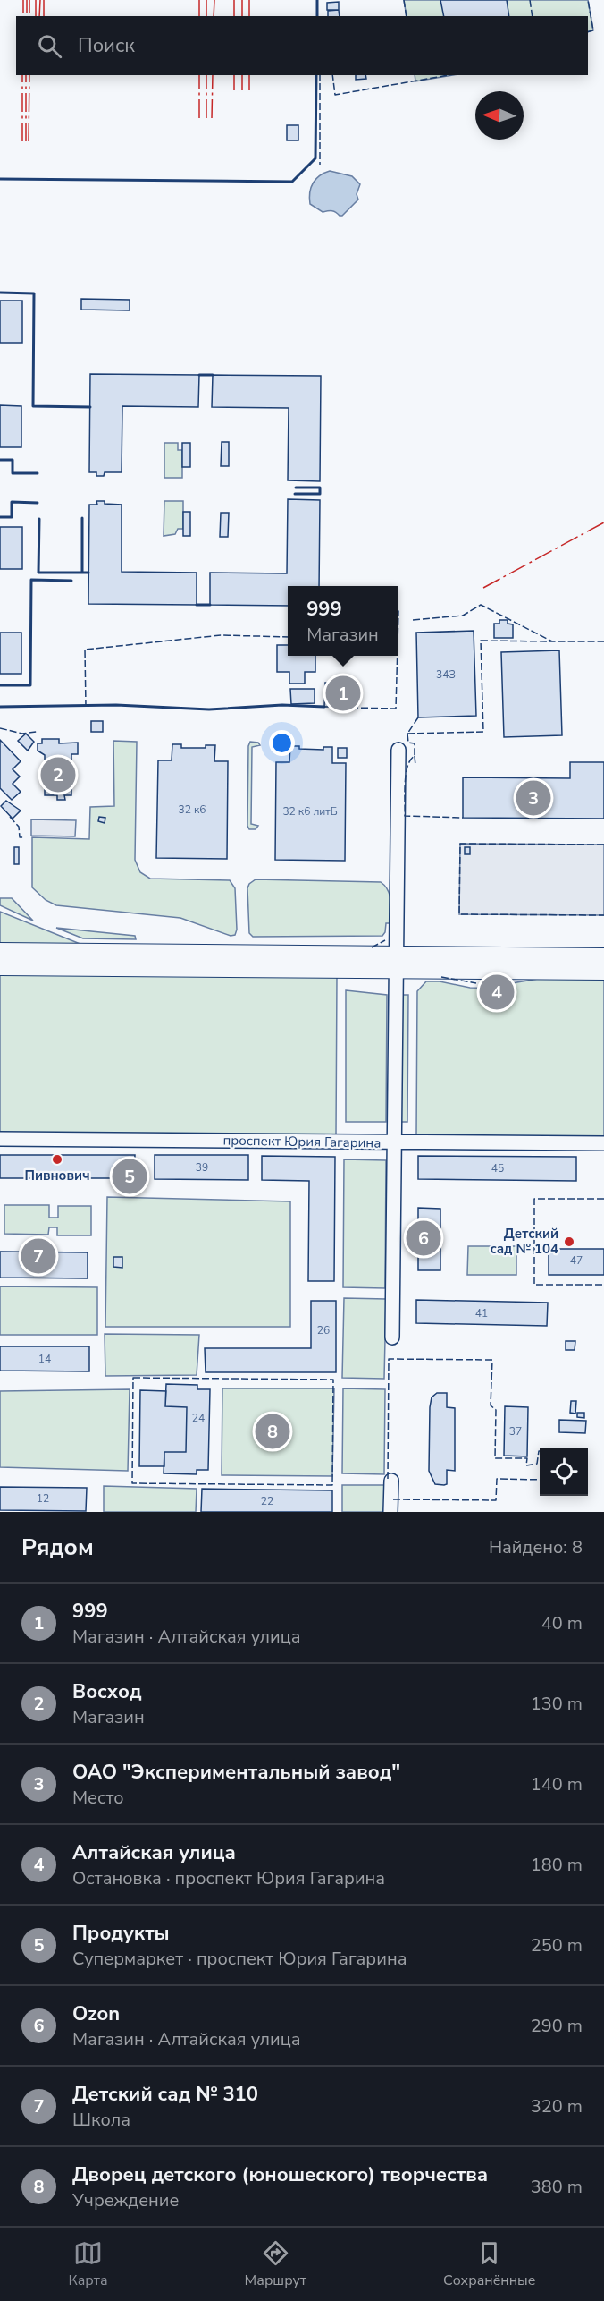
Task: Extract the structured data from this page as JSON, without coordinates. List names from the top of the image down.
{
  "streets": {
    "street": ["проспект Юрия Гагарина"]
  },
  "places": ["Пивнович", "Детский сад № 104"],
  "house_numbers": [
    "34З",
    "32 к6",
    "32 к6 литБ",
    "39",
    "45",
    "47",
    "41",
    "26",
    "14",
    "24",
    "37",
    "12",
    "22"
  ],
  "north": "left",
  "page": {
    "search": "Поиск",
    "popup": ["999", "Магазин"],
    "pins": [
      "1",
      "2",
      "3",
      "4",
      "5",
      "6",
      "7",
      "8"
    ],
    "heading": ["Рядом", "Найдено: 8"],
    "list": [
      {
        "mark": "1",
        "name": "999",
        "note": "Магазин · Алтайская улица",
        "value": "40 m"
      },
      {
        "mark": "2",
        "name": "Восход",
        "note": "Магазин",
        "value": "130 m"
      },
      {
        "mark": "3",
        "name": "ОАО \"Экспериментальный завод\"",
        "note": "Место",
        "value": "140 m"
      },
      {
        "mark": "4",
        "name": "Алтайская улица",
        "note": "Остановка · проспект Юрия Гагарина",
        "value": "180 m"
      },
      {
        "mark": "5",
        "name": "Продукты",
        "note": "Супермаркет · проспект Юрия Гагарина",
        "value": "250 m"
      },
      {
        "mark": "6",
        "name": "Ozon",
        "note": "Магазин · Алтайская улица",
        "value": "290 m"
      },
      {
        "mark": "7",
        "name": "Детский сад № 310",
        "note": "Школа",
        "value": "320 m"
      },
      {
        "mark": "8",
        "name": "Дворец детского (юношеского) творчества",
        "note": "Учреждение",
        "value": "380 m"
      }
    ],
    "nav": ["Карта", "Маршрут", "Сохранённые"]
  }
}
